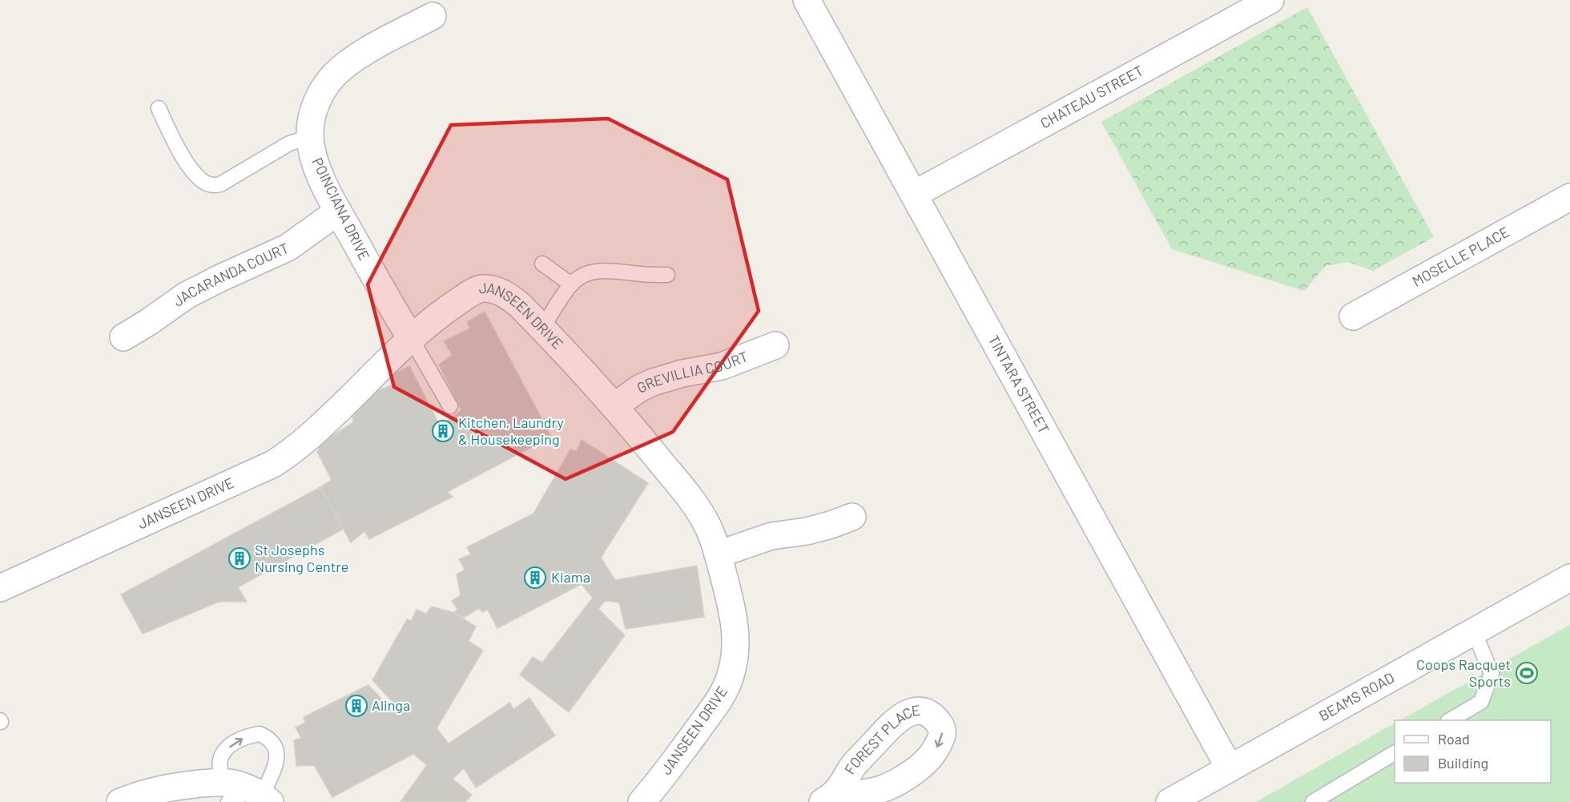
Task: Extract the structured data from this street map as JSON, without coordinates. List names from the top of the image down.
{
  "streets": {
    "street": [
      "CHATEAU STREET",
      "POINCIANA DRIVE",
      "MOSELLE PLACE",
      "JACARANDA COURT",
      "JANSEEN DRIVE",
      "GREVILLIA COURT",
      "TINTARA STREET",
      "BEAMS ROAD"
    ]
  },
  "crossings": [
    ["CHATEAU STREET", "TINTARA STREET"],
    ["POINCIANA DRIVE", "JACARANDA COURT"],
    ["POINCIANA DRIVE", "JANSEEN DRIVE"],
    ["JANSEEN DRIVE", "GREVILLIA COURT"],
    ["TINTARA STREET", "BEAMS ROAD"]
  ],
  "places": {
    "building": [
      "Kitchen, Laundry & Housekeeping",
      "St Josephs Nursing Centre",
      "Kiama",
      "Alinga"
    ],
    "sports": ["Coops Racquet Sports"]
  },
  "legend": ["Road", "Building"]
}
